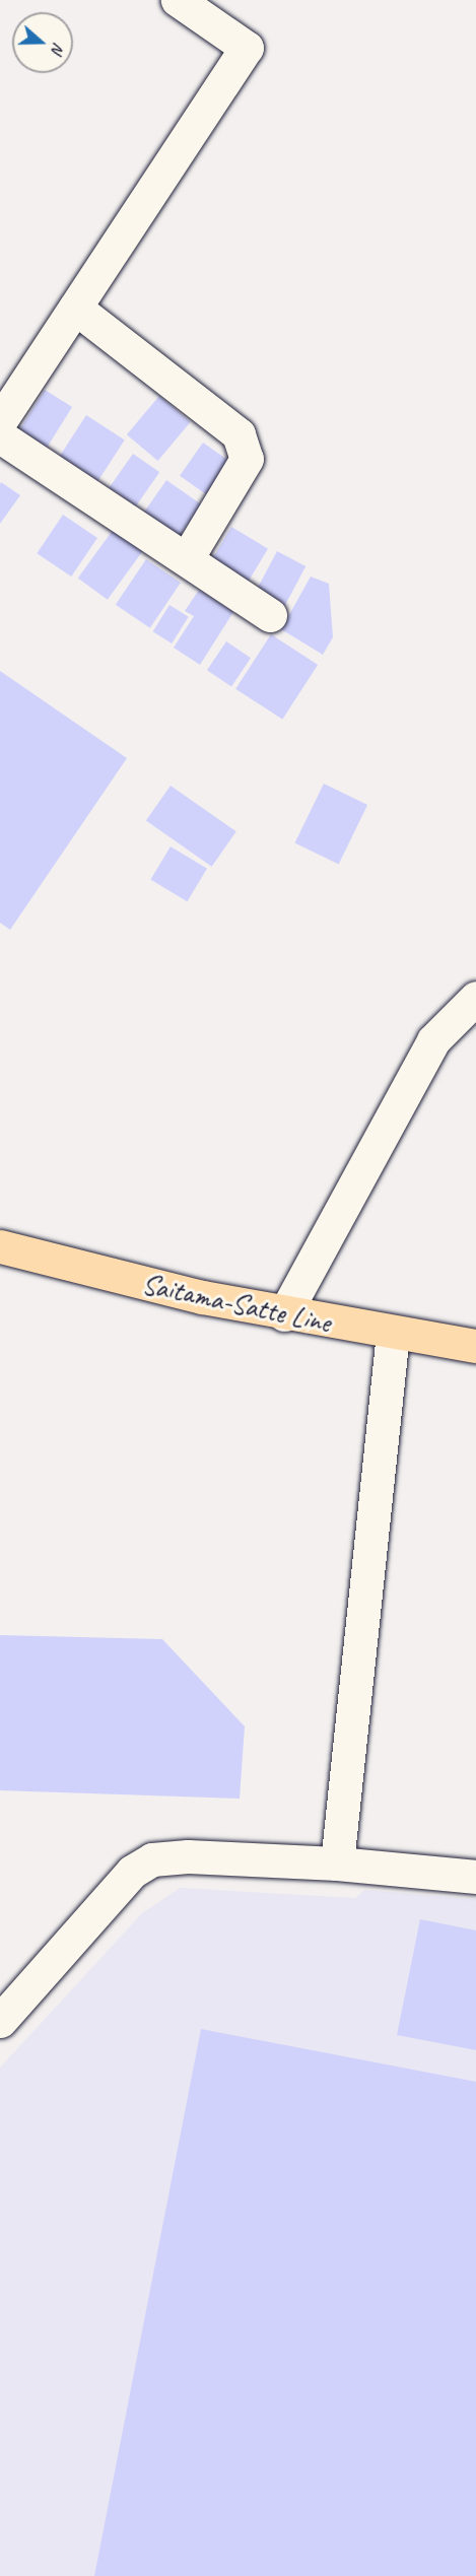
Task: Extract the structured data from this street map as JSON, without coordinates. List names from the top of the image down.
{
  "streets": {
    "main road": ["Saitama-Satte Line"]
  },
  "north": "right"
}
